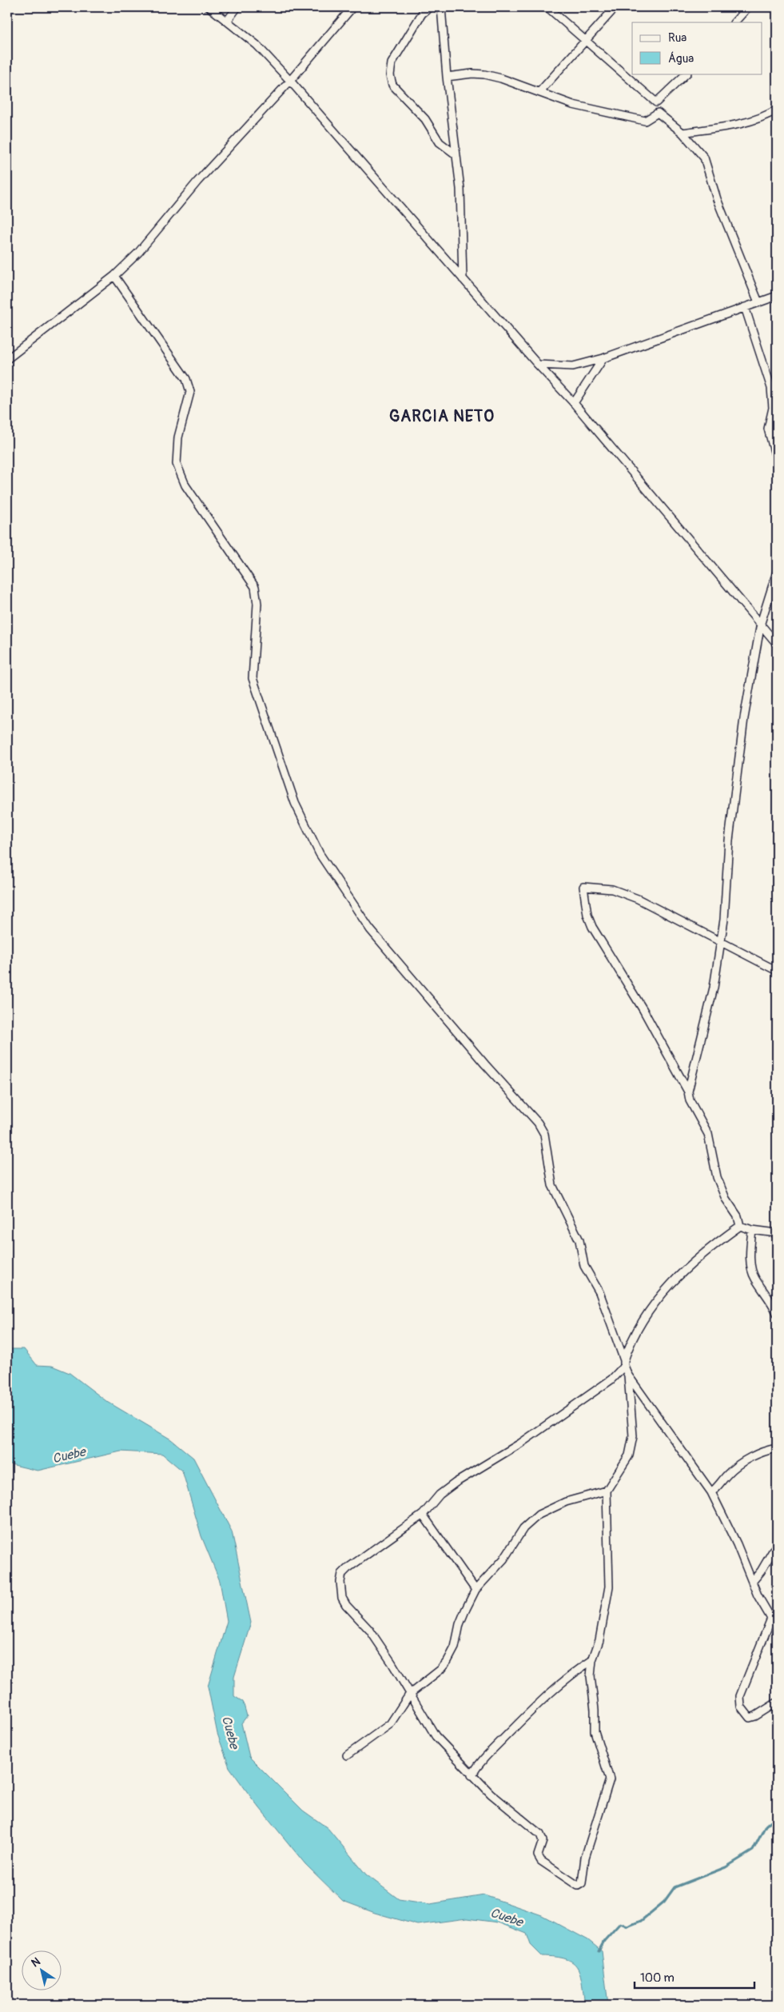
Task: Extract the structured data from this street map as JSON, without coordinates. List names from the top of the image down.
{
  "districts": ["GARCIA NETO"],
  "water": ["Cuebe"],
  "legend": ["Rua", "Água"],
  "scale_bar": "100 m",
  "north": "top left"
}
